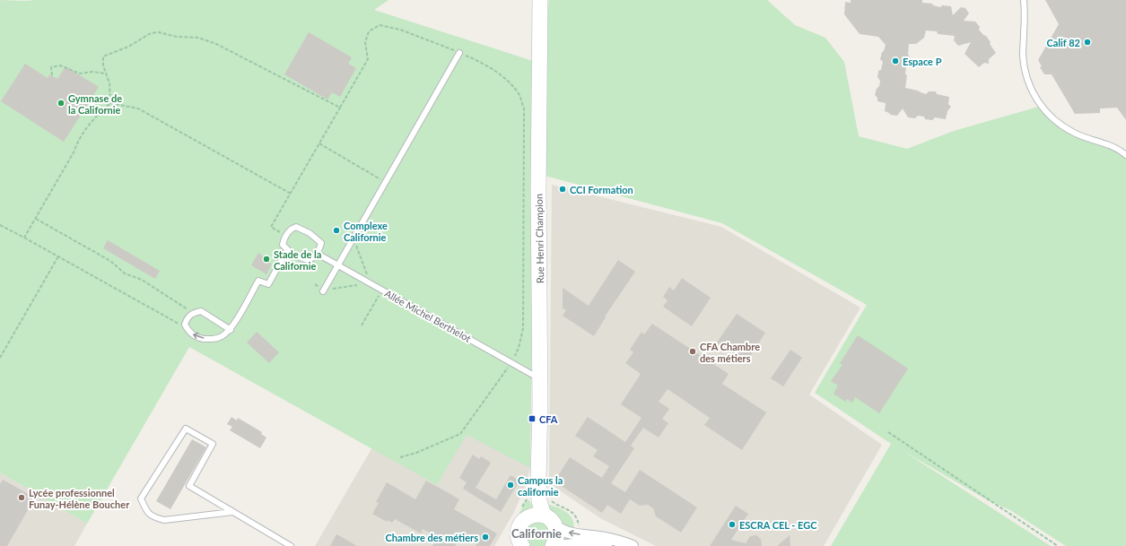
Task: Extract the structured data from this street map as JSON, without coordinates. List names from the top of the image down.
{
  "streets": {
    "street": ["Rue Henri Champion"],
    "lane": ["Allée Michel Berthelot"]
  },
  "crossings": [
    ["Rue Henri Champion", "Allée Michel Berthelot"]
  ],
  "districts": ["Californie"],
  "places": {
    "other": [
      "Calif 82",
      "Espace P",
      "Gymnase de la Californie",
      "CCI Formation",
      "Complexe Californie",
      "Stade de la Californie",
      "CFA Chambre des métiers",
      "Campus la californie",
      "Lycée professionnel Funay-Hélène Boucher",
      "ESCRA CEL - EGC",
      "Chambre des métiers"
    ],
    "transit": ["CFA"]
  }
}
